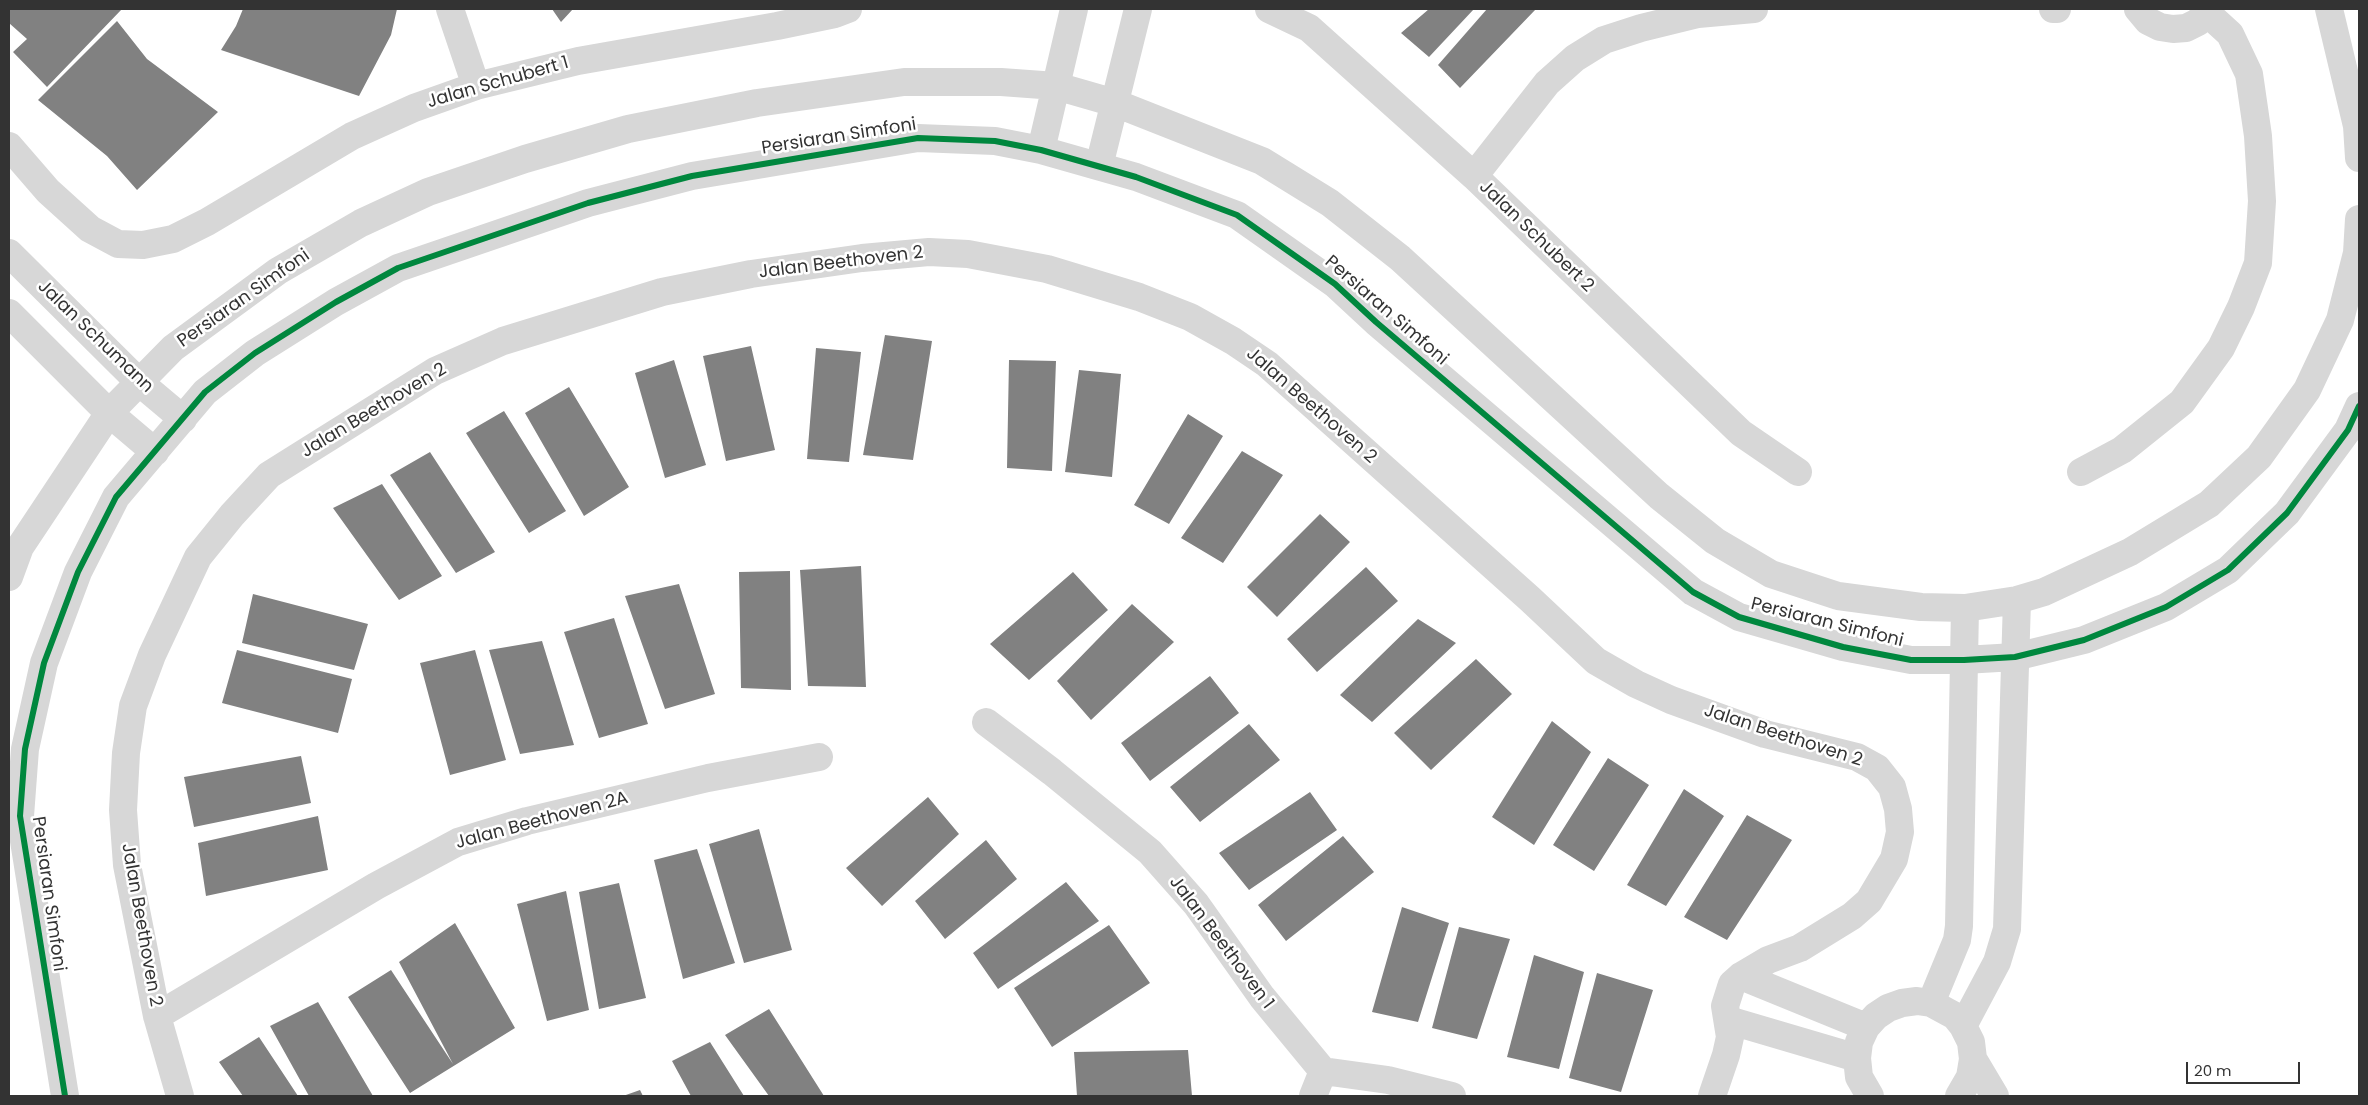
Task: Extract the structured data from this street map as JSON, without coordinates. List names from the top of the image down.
{
  "streets": {
    "street": [
      "Jalan Schubert 1",
      "Persiaran Simfoni",
      "Jalan Schubert 2",
      "Jalan Beethoven 2",
      "Jalan Schumann",
      "Jalan Beethoven 2A",
      "Jalan Beethoven 1"
    ]
  },
  "crossings": [
    ["Persiaran Simfoni", "Jalan Schumann"],
    ["Jalan Beethoven 2", "Jalan Beethoven 2A"]
  ],
  "scale_bar": "20 m"
}
